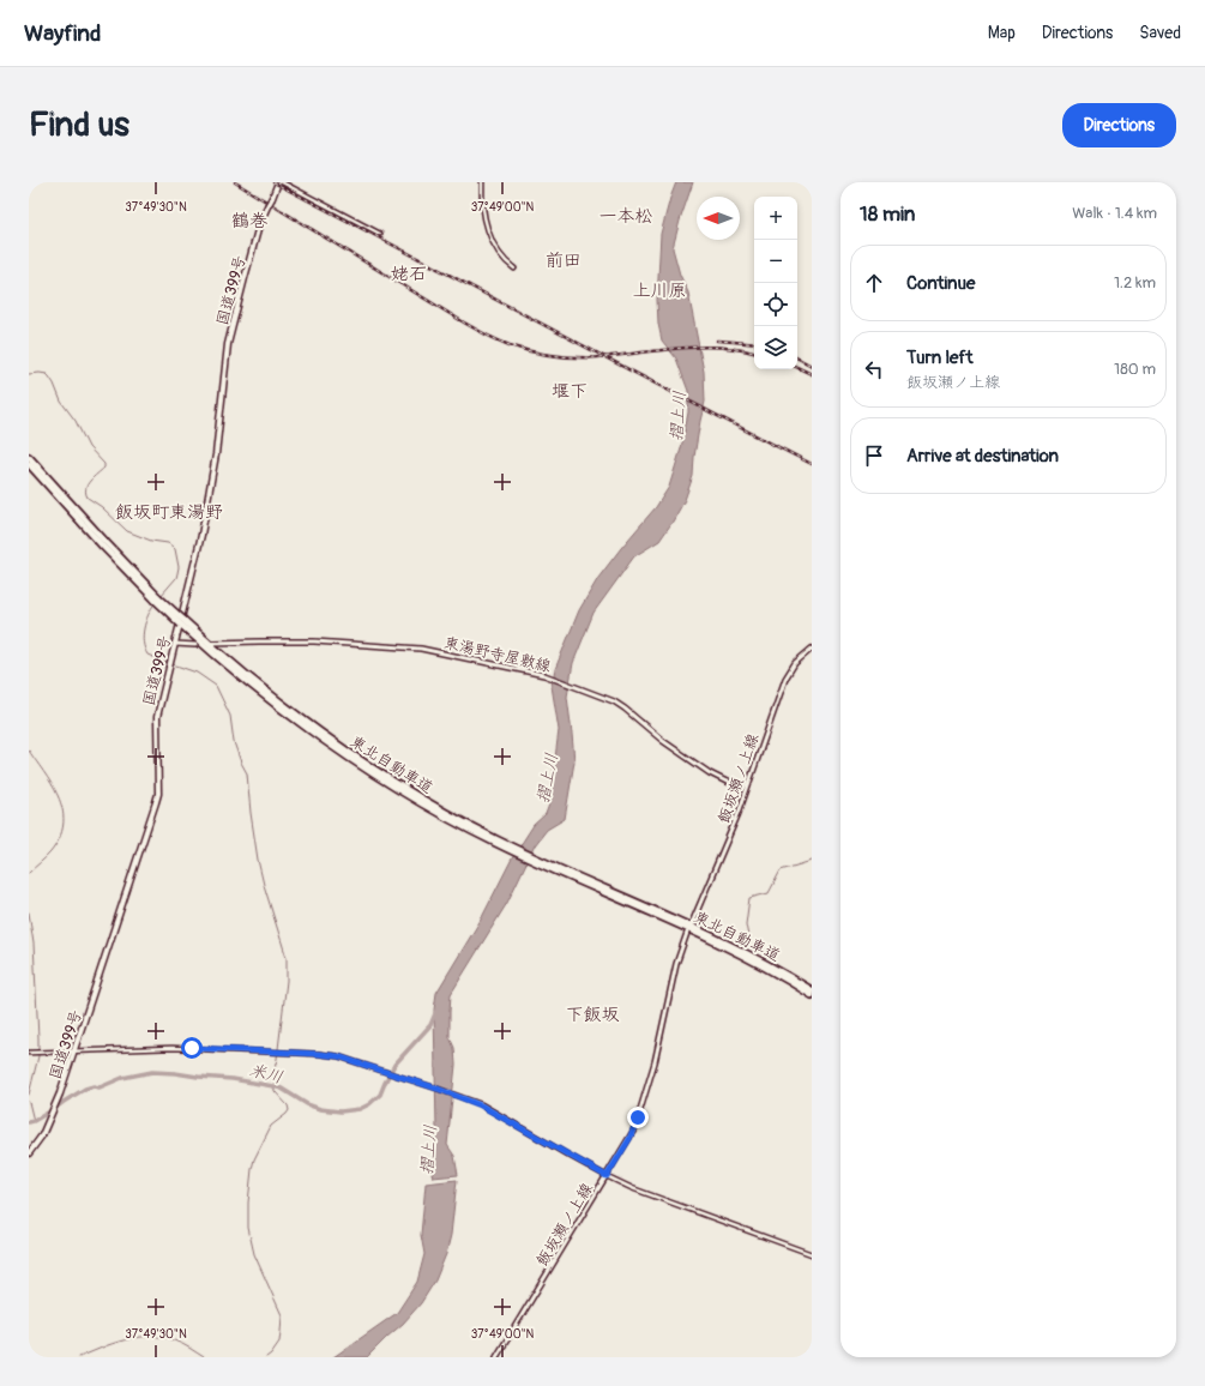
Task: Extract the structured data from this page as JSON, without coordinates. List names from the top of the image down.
{
  "streets": {
    "highway": ["国道399号", "東北自動車道"],
    "main road": ["東湯野寺屋敷線", "飯坂瀬ノ上線"]
  },
  "crossings": [
    ["東湯野寺屋敷線", "飯坂瀬ノ上線"]
  ],
  "districts": [
    "一本松",
    "鶴巻",
    "前田",
    "姥石",
    "上川原",
    "堰下",
    "飯坂町東湯野",
    "下飯坂"
  ],
  "water": ["摺上川", "米川"],
  "north": "left",
  "page": {
    "header": "Wayfind",
    "nav": ["Map", "Directions", "Saved"],
    "buttons": "Directions",
    "title": "Find us",
    "heading": ["18 min", "Walk · 1.4 km"],
    "map_buttons": ["+", "−"],
    "list": [
      ["Continue", "1.2 km"],
      ["Turn left", "飯坂瀬ノ上線", "180 m"],
      "Arrive at destination"
    ]
  },
  "coordinates": ["37°49'30\"N", "37°49'00\"N"]
}
